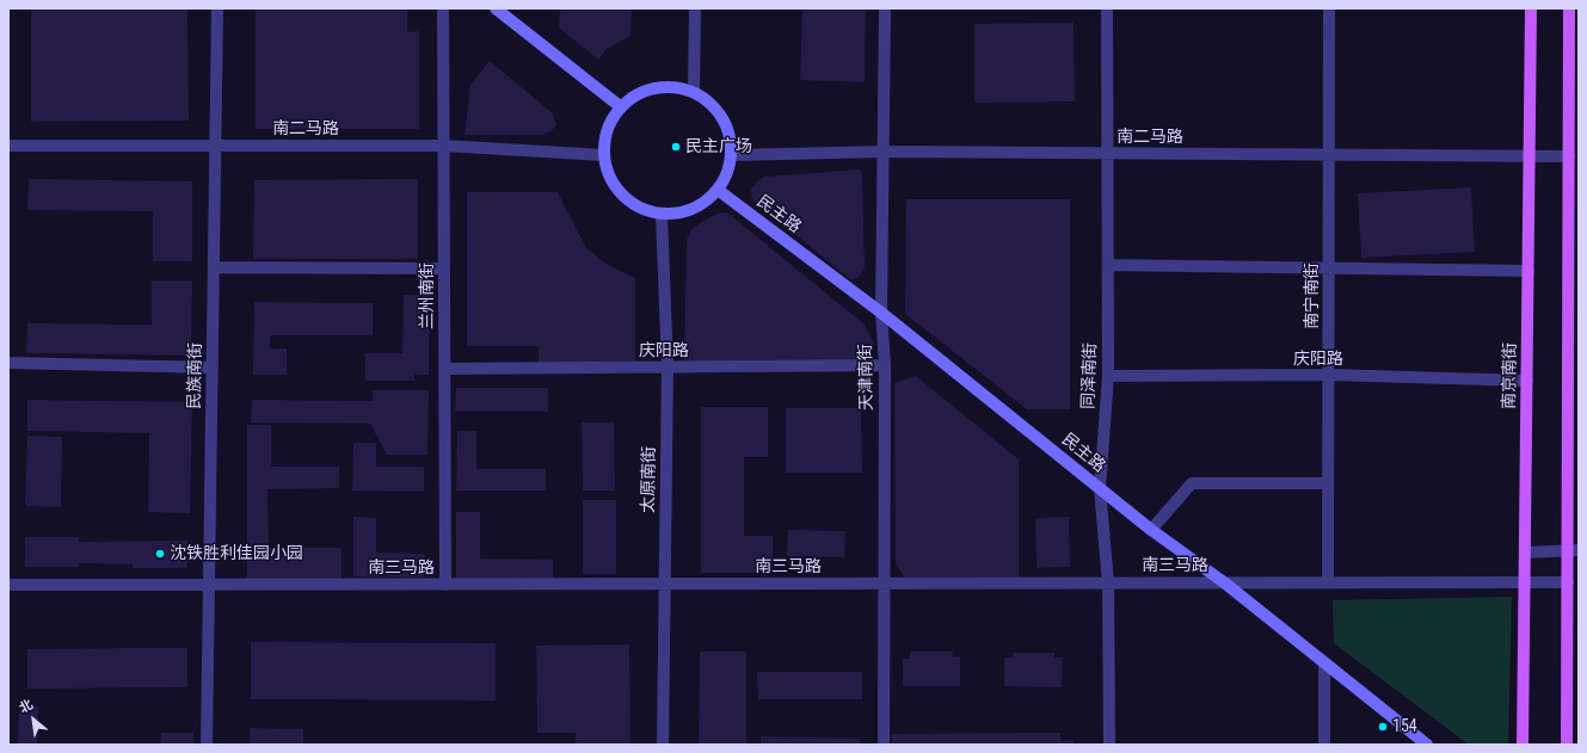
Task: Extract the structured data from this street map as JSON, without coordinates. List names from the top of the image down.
{
  "streets": {
    "main road": ["南京南街"],
    "street": [
      "南二马路",
      "民主路",
      "兰州南街",
      "南宁南街",
      "庆阳路",
      "民族南街",
      "同泽南街",
      "天津南街",
      "太原南街",
      "南三马路"
    ]
  },
  "crossings": [
    ["南二马路", "民主路"],
    ["南二马路", "兰州南街"],
    ["南二马路", "南宁南街"],
    ["南二马路", "民族南街"],
    ["南二马路", "同泽南街"],
    ["南二马路", "南京南街"],
    ["南二马路", "天津南街"],
    ["南二马路", "太原南街"],
    ["民主路", "同泽南街"],
    ["民主路", "天津南街"],
    ["民主路", "太原南街"],
    ["民主路", "南三马路"],
    ["兰州南街", "庆阳路"],
    ["兰州南街", "南三马路"],
    ["南宁南街", "庆阳路"],
    ["南宁南街", "南三马路"],
    ["庆阳路", "同泽南街"],
    ["庆阳路", "南京南街"],
    ["庆阳路", "天津南街"],
    ["庆阳路", "太原南街"],
    ["民族南街", "南三马路"],
    ["同泽南街", "南三马路"],
    ["南京南街", "南三马路"],
    ["天津南街", "南三马路"],
    ["太原南街", "南三马路"]
  ],
  "places": ["民主广场", "沈铁胜利佳园小园", "154"],
  "north": "top left"
}
